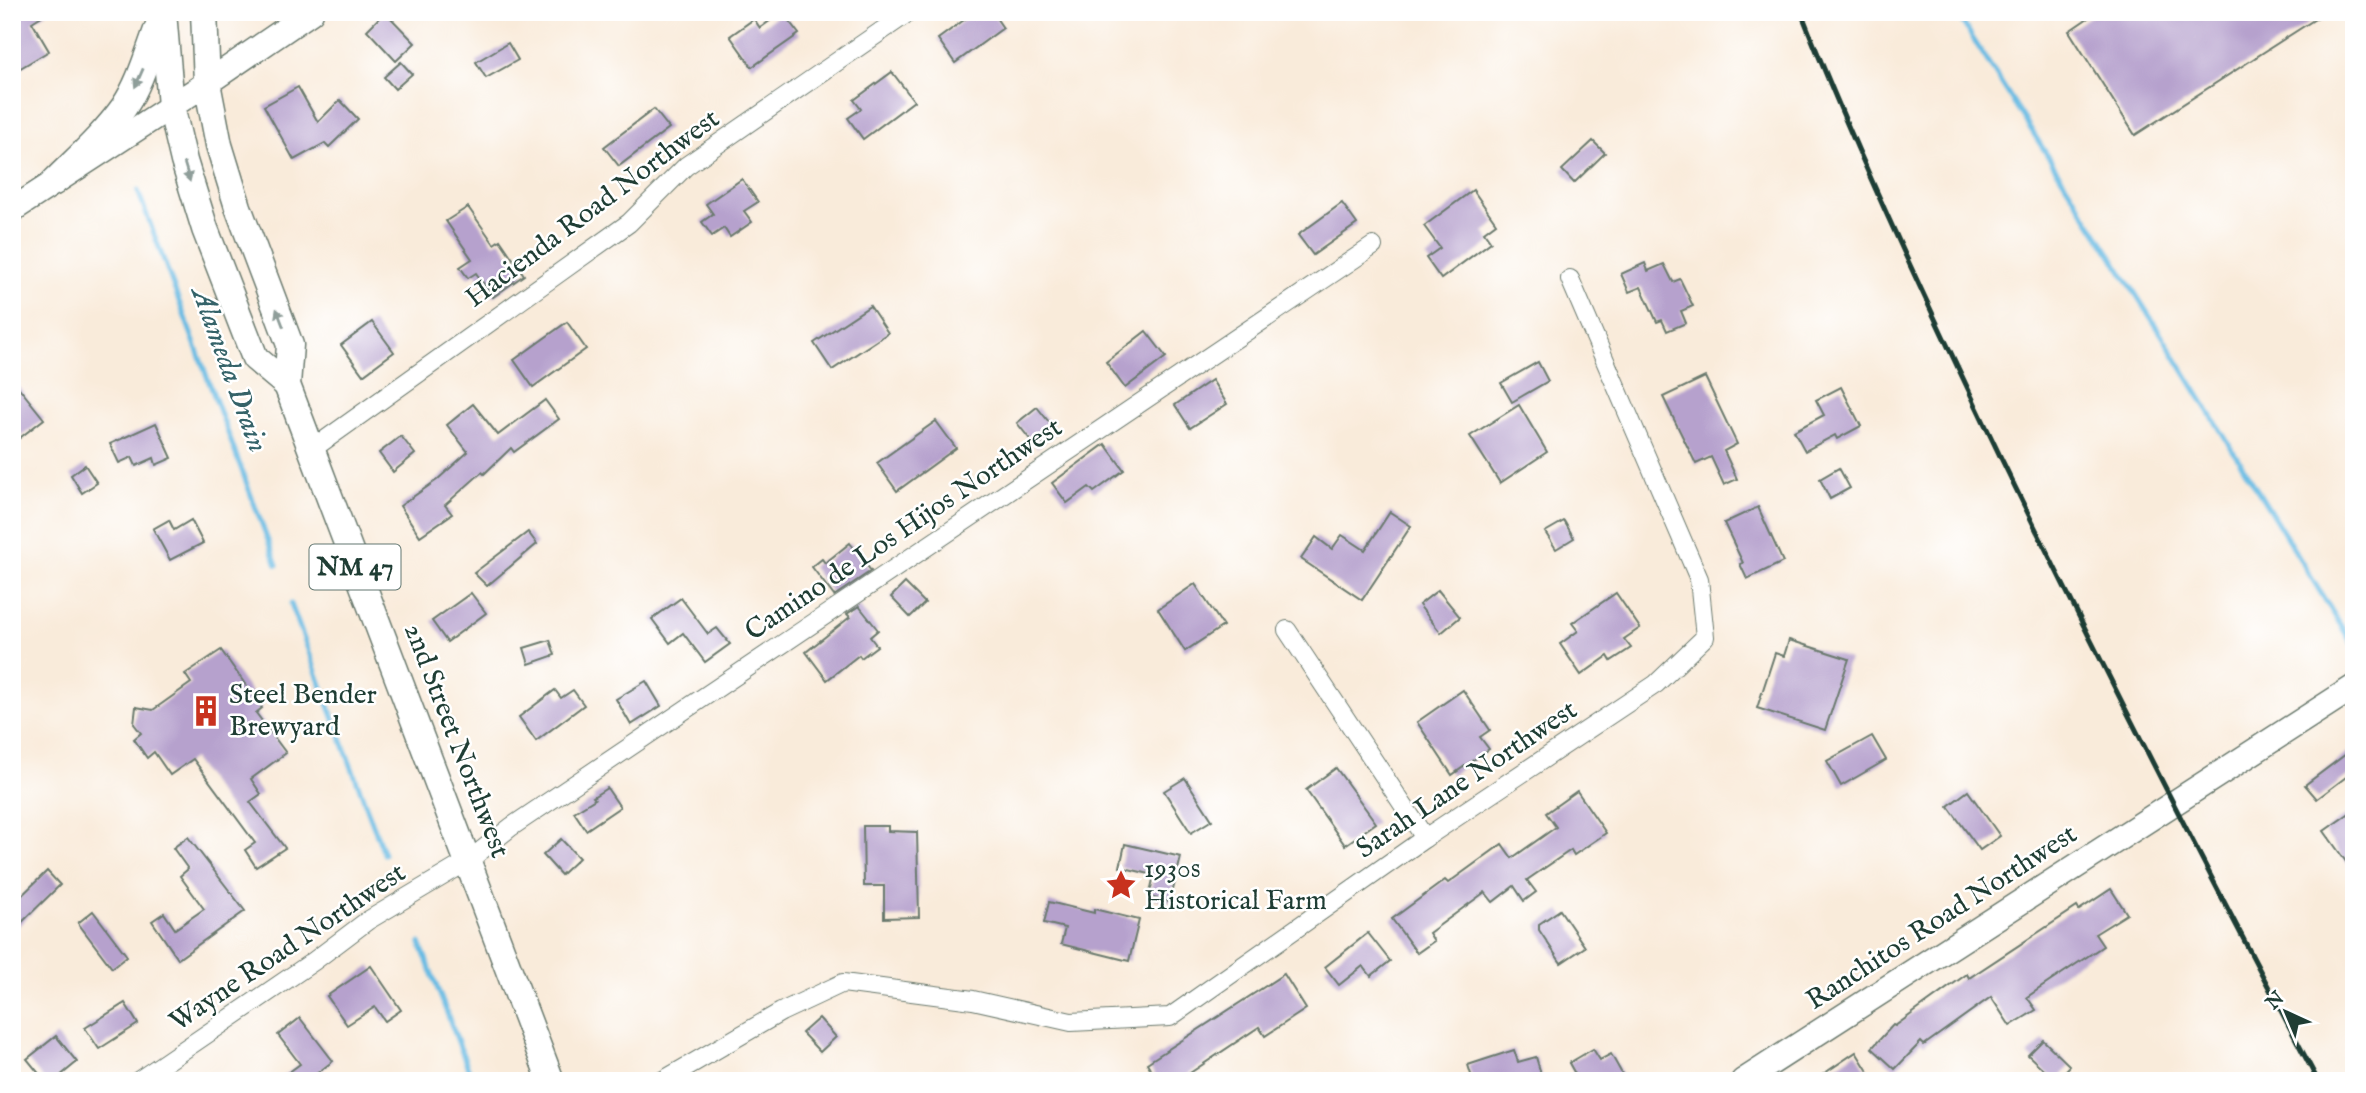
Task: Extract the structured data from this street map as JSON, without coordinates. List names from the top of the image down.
{
  "streets": {
    "main road": ["NM 47", "2nd Street Northwest"],
    "street": [
      "Hacienda Road Northwest",
      "Camino de Los Hijos Northwest",
      "Sarah Lane Northwest",
      "Ranchitos Road Northwest",
      "Wayne Road Northwest"
    ]
  },
  "crossings": [
    ["Hacienda Road Northwest", "2nd Street Northwest"],
    ["Camino de Los Hijos Northwest", "2nd Street Northwest"],
    ["Camino de Los Hijos Northwest", "Wayne Road Northwest"],
    ["2nd Street Northwest", "Wayne Road Northwest"]
  ],
  "water": ["Alameda Drain"],
  "places": {
    "building": ["Steel Bender Brewyard"],
    "place": ["1930s Historical Farm"]
  },
  "north": "top left"
}
